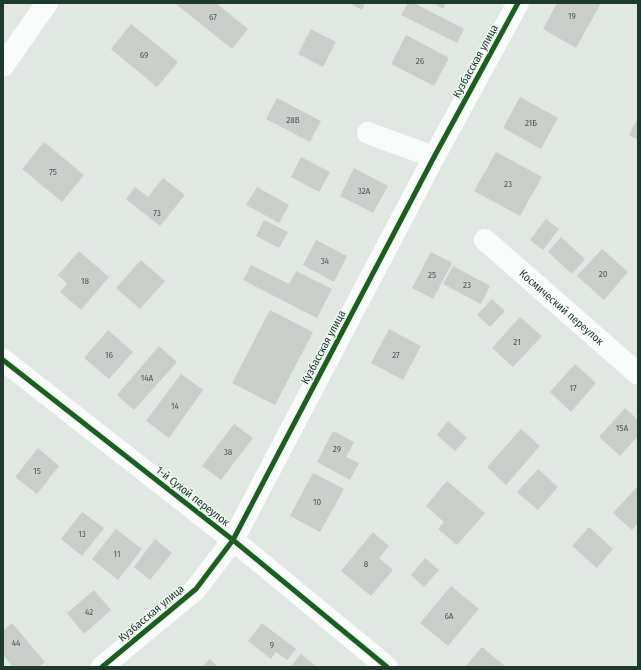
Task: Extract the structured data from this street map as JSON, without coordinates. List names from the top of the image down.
{
  "streets": {
    "street": ["Кузбасская улица", "Космический переулок", "1-й Сухой переулок"]
  },
  "crossings": [
    ["Кузбасская улица", "1-й Сухой переулок"]
  ],
  "house_numbers": [
    "19",
    "67",
    "69",
    "26",
    "28В",
    "21Б",
    "75",
    "23",
    "32А",
    "73",
    "34",
    "20",
    "25",
    "18",
    "23",
    "21",
    "16",
    "27",
    "14А",
    "17",
    "14",
    "15А",
    "29",
    "38",
    "15",
    "10",
    "13",
    "11",
    "8",
    "42",
    "6А",
    "44",
    "9"
  ]
}
